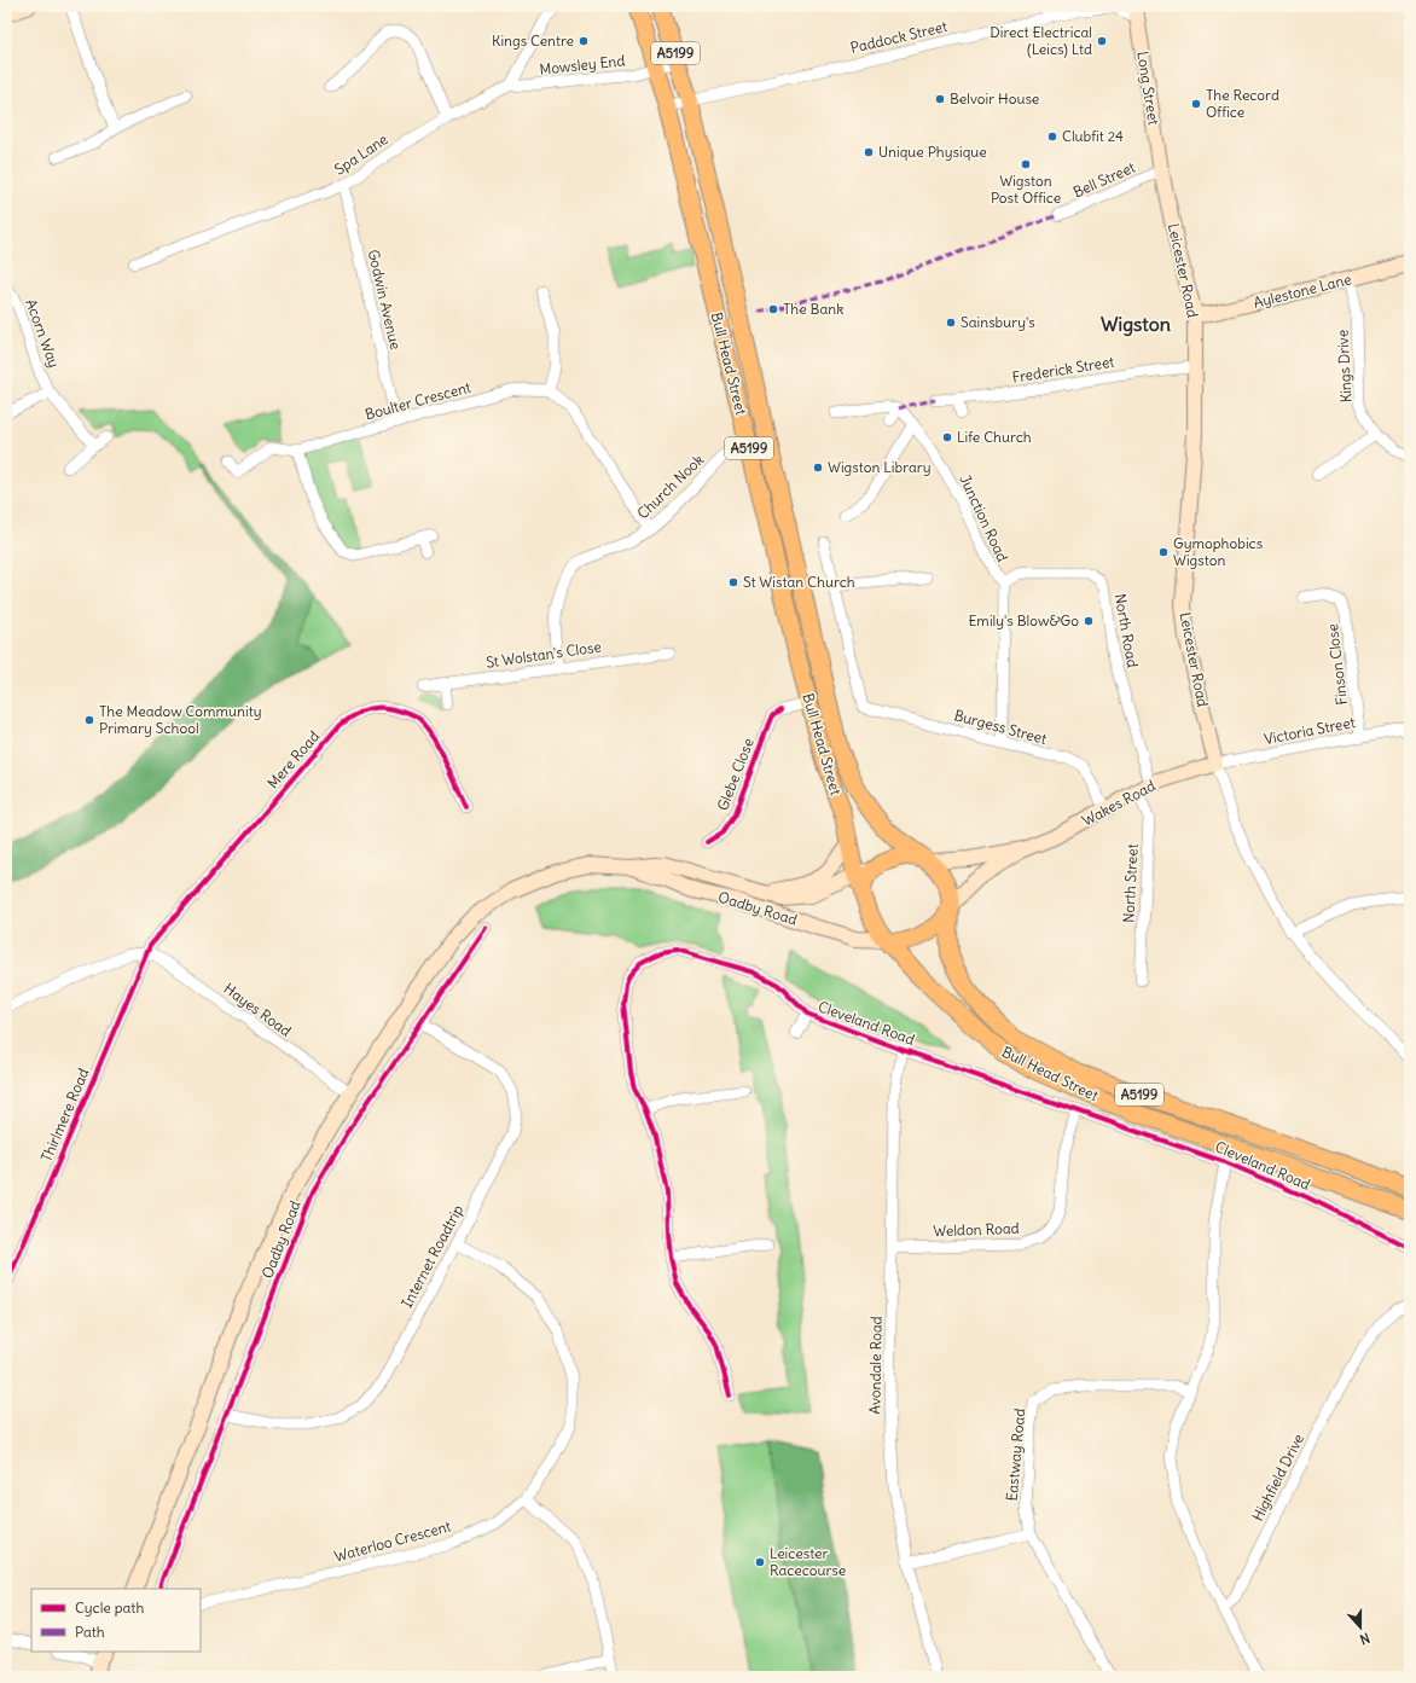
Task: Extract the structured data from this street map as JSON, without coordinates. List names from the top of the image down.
{
  "streets": {
    "main road": [
      "A5199",
      "Long Street",
      "Leicester Road",
      "Aylestone Lane",
      "Bull Head Street",
      "Wakes Road",
      "Oadby Road"
    ],
    "street": [
      "Paddock Street",
      "Mowsley End",
      "Spa Lane",
      "Bell Street",
      "Godwin Avenue",
      "Acorn Way",
      "Kings Drive",
      "Frederick Street",
      "Boulter Crescent",
      "Church Nook",
      "Junction Road",
      "North Road",
      "St Wolstan's Close",
      "Finson Close",
      "Burgess Street",
      "Victoria Street",
      "Mere Road",
      "Glebe Close",
      "North Street",
      "Hayes Road",
      "Cleveland Road",
      "Thirlmere Road",
      "Weldon Road",
      "Internet Roadtrip",
      "Avondale Road",
      "Eastway Road",
      "Highfield Drive",
      "Waterloo Crescent"
    ]
  },
  "crossings": [
    ["Paddock Street", "Long Street"],
    ["Paddock Street", "Bull Head Street"],
    ["Mowsley End", "Spa Lane"],
    ["Mowsley End", "Bull Head Street"],
    ["Long Street", "Bell Street"],
    ["Long Street", "Leicester Road"],
    ["Spa Lane", "Godwin Avenue"],
    ["Bell Street", "Leicester Road"],
    ["Leicester Road", "Aylestone Lane"],
    ["Leicester Road", "Frederick Street"],
    ["Leicester Road", "Victoria Street"],
    ["Leicester Road", "Wakes Road"],
    ["Aylestone Lane", "Kings Drive"],
    ["Godwin Avenue", "Boulter Crescent"],
    ["Bull Head Street", "Church Nook"],
    ["Bull Head Street", "Glebe Close"],
    ["Bull Head Street", "Wakes Road"],
    ["Bull Head Street", "Oadby Road"],
    ["Church Nook", "St Wolstan's Close"],
    ["Junction Road", "North Road"],
    ["Junction Road", "Burgess Street"],
    ["North Road", "Wakes Road"],
    ["North Road", "North Street"],
    ["Finson Close", "Victoria Street"],
    ["Burgess Street", "Wakes Road"],
    ["Victoria Street", "Wakes Road"],
    ["Mere Road", "Hayes Road"],
    ["Mere Road", "Thirlmere Road"],
    ["Wakes Road", "North Street"],
    ["Wakes Road", "Oadby Road"],
    ["Oadby Road", "Hayes Road"],
    ["Oadby Road", "Internet Roadtrip"],
    ["Hayes Road", "Thirlmere Road"],
    ["Cleveland Road", "Weldon Road"],
    ["Cleveland Road", "Avondale Road"],
    ["Weldon Road", "Avondale Road"],
    ["Internet Roadtrip", "Waterloo Crescent"]
  ],
  "districts": ["Wigston"],
  "places": [
    "Kings Centre",
    "Direct Electrical (Leics) Ltd",
    "Belvoir House",
    "The Record Office",
    "Clubfit 24",
    "Unique Physique",
    "Wigston Post Office",
    "The Bank",
    "Sainsbury's",
    "Life Church",
    "Wigston Library",
    "Gymophobics Wigston",
    "St Wistan Church",
    "Emily's Blow&Go",
    "The Meadow Community Primary School",
    "Leicester Racecourse"
  ],
  "legend": ["Cycle path", "Path"],
  "north": "bottom"
}
